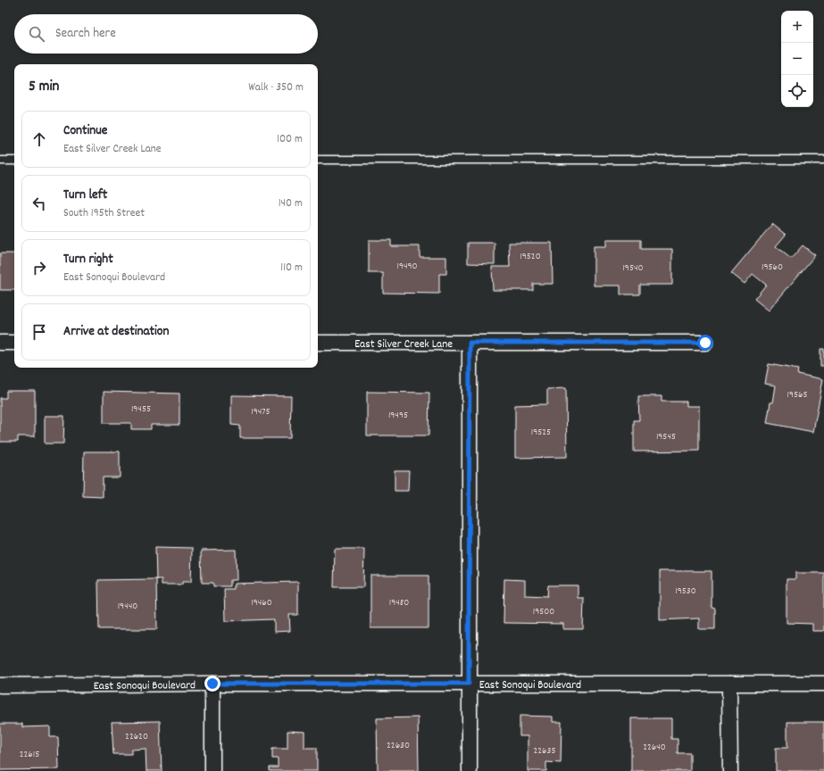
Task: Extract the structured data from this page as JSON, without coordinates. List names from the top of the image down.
{
  "streets": {
    "street": ["East Silver Creek Lane", "East Sonoqui Boulevard"]
  },
  "house_numbers": [
    "19520",
    "19490",
    "19560",
    "19540",
    "19565",
    "19455",
    "19475",
    "19495",
    "19525",
    "19545",
    "19530",
    "19460",
    "19480",
    "19440",
    "19500",
    "22620",
    "22630",
    "22640",
    "22635",
    "22615"
  ],
  "page": {
    "map_buttons": ["+", "−"],
    "search": "Search here",
    "heading": ["5 min", "Walk · 350 m"],
    "list": [
      ["Continue", "East Silver Creek Lane", "100 m"],
      ["Turn left", "South 195th Street", "140 m"],
      ["Turn right", "East Sonoqui Boulevard", "110 m"],
      "Arrive at destination"
    ]
  }
}
